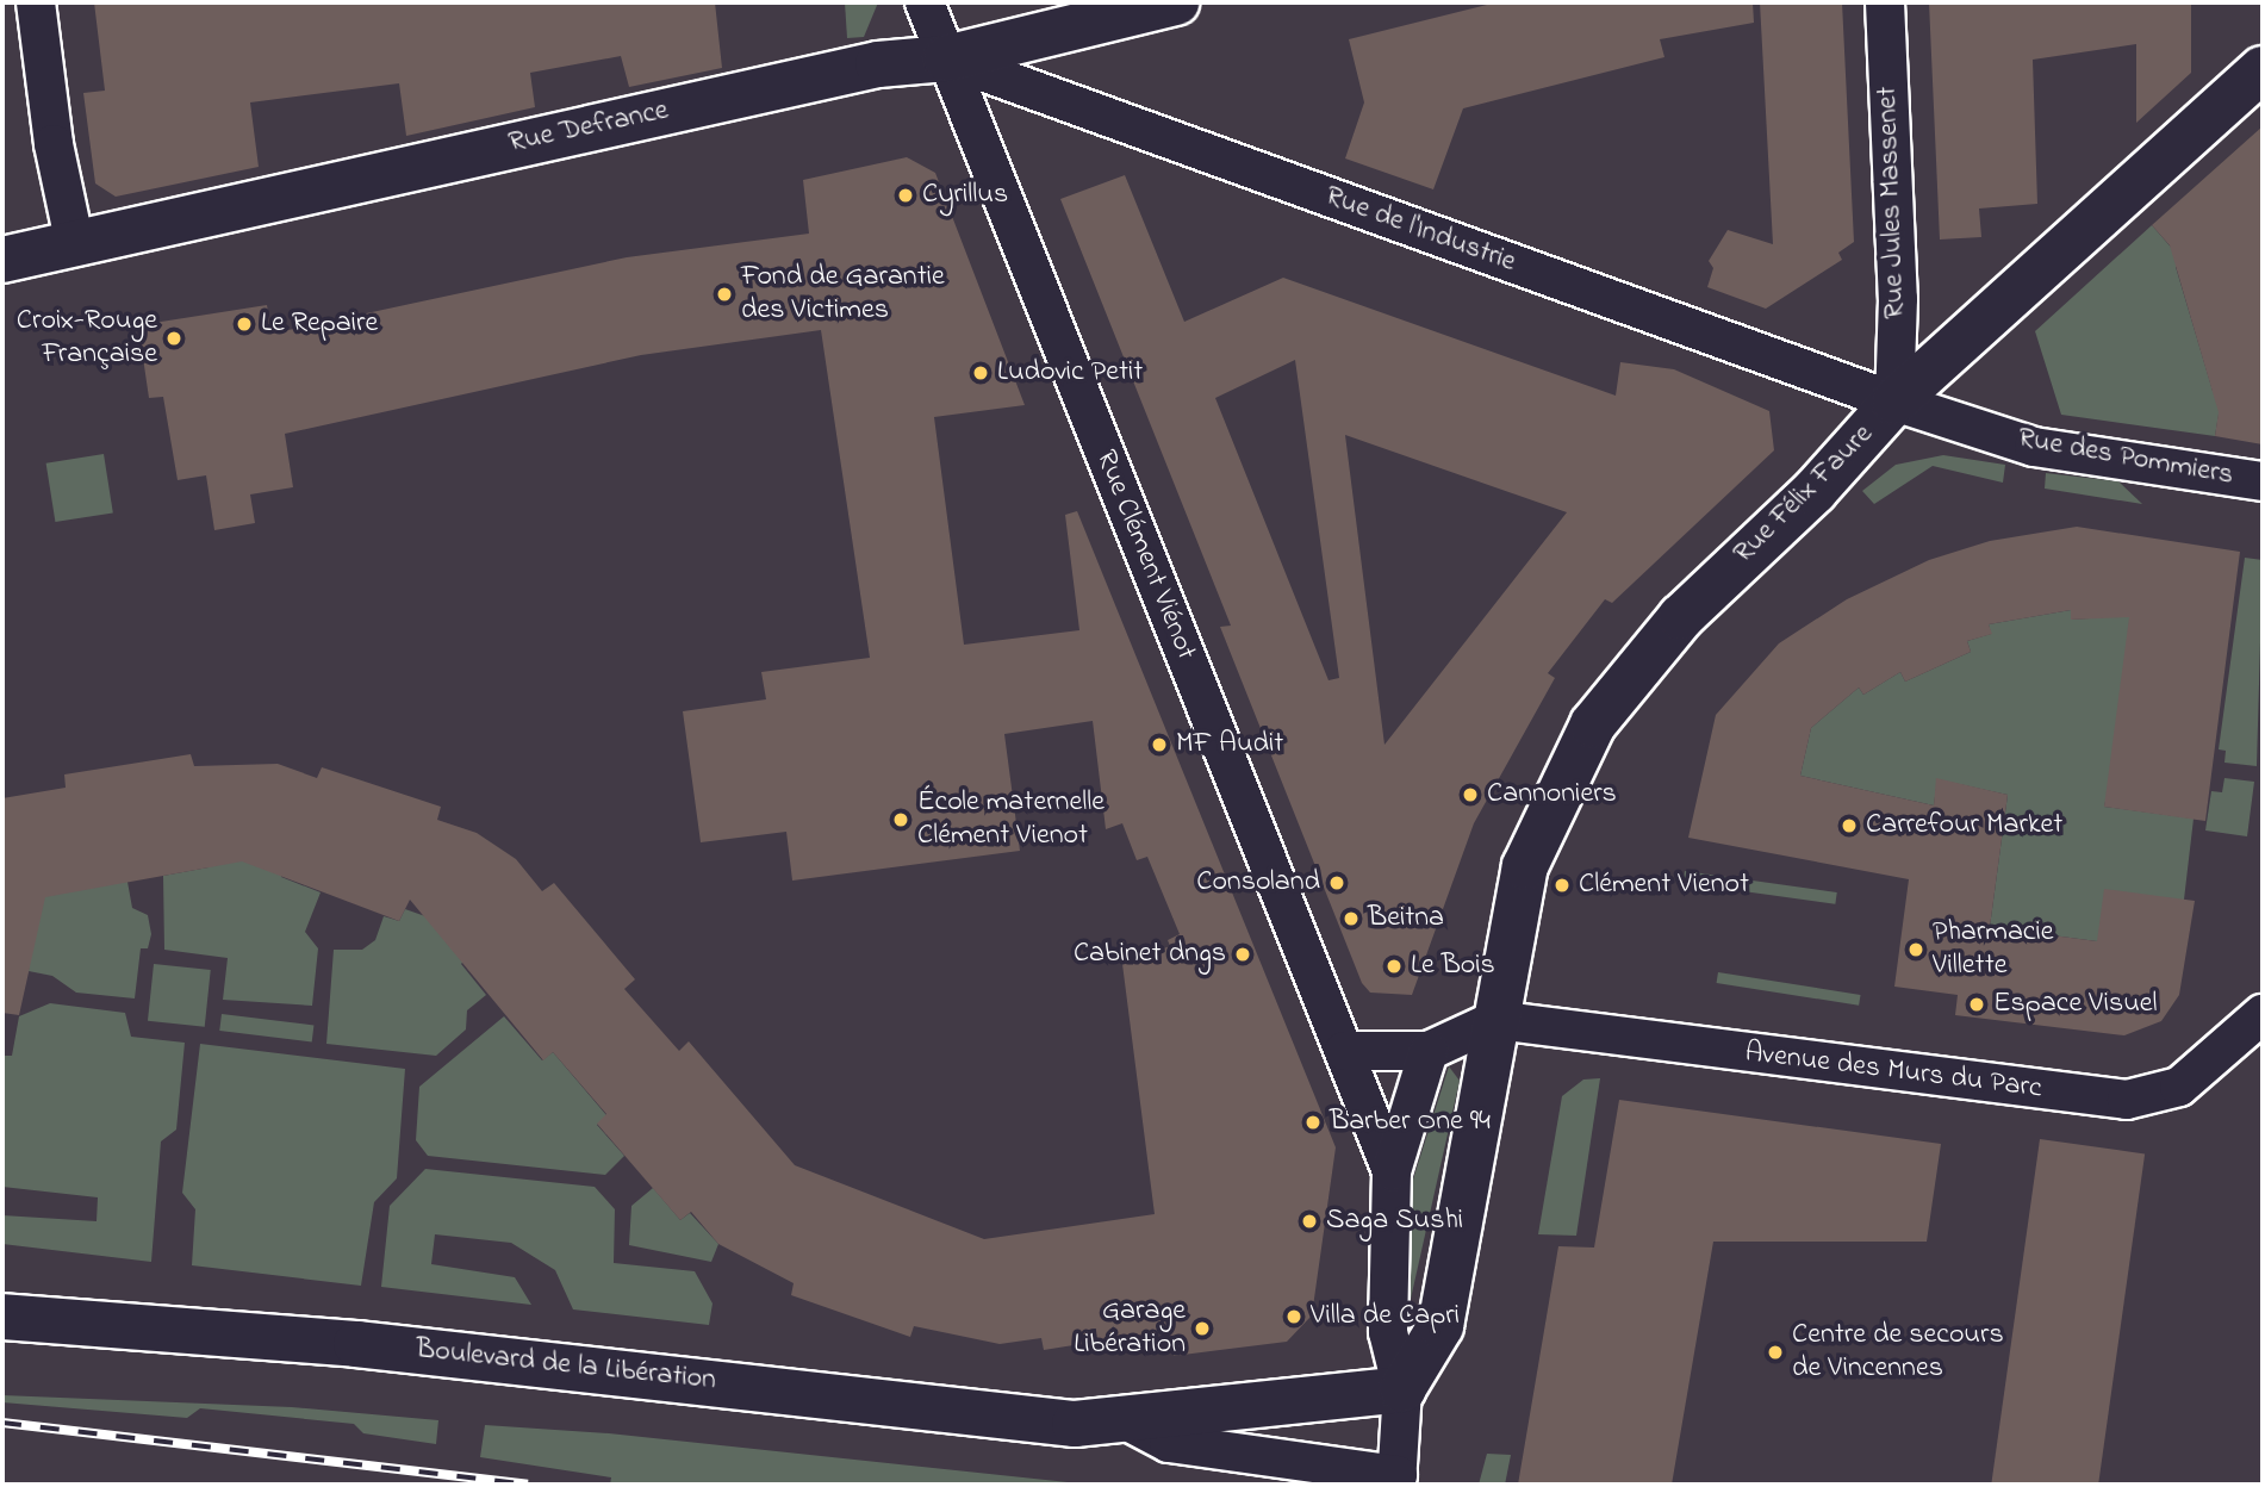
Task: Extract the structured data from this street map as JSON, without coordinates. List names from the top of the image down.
{
  "streets": {
    "main road": ["Rue Defrance", "Rue Félix Faure", "Boulevard de la Libération"],
    "street": [
      "Rue Jules Massenet",
      "Rue de l'Industrie",
      "Rue des Pommiers",
      "Rue Clément Viénot",
      "Avenue des Murs du Parc"
    ]
  },
  "crossings": [
    ["Rue Defrance", "Rue de l'Industrie"],
    ["Rue Defrance", "Rue Clément Viénot"],
    ["Rue Jules Massenet", "Rue de l'Industrie"],
    ["Rue Jules Massenet", "Rue des Pommiers"],
    ["Rue Jules Massenet", "Rue Félix Faure"],
    ["Rue de l'Industrie", "Rue des Pommiers"],
    ["Rue de l'Industrie", "Rue Félix Faure"],
    ["Rue de l'Industrie", "Rue Clément Viénot"],
    ["Rue des Pommiers", "Rue Félix Faure"],
    ["Rue Félix Faure", "Rue Clément Viénot"],
    ["Rue Félix Faure", "Avenue des Murs du Parc"],
    ["Rue Félix Faure", "Boulevard de la Libération"],
    ["Rue Clément Viénot", "Boulevard de la Libération"]
  ],
  "places": [
    "Cyrillus",
    "Fond de Garantie des Victimes",
    "Le Repaire",
    "Croix-Rouge Française",
    "Ludovic Petit",
    "MF Audit",
    "Cannoniers",
    "École maternelle Clément Vienot",
    "Carrefour Market",
    "Consoland",
    "Clément Vienot",
    "Beitna",
    "Pharmacie Villette",
    "Cabinet dngs",
    "Le Bois",
    "Espace Visuel",
    "Barber One 94",
    "Saga Sushi",
    "Villa de Capri",
    "Garage Libération",
    "Centre de secours de Vincennes"
  ]
}
